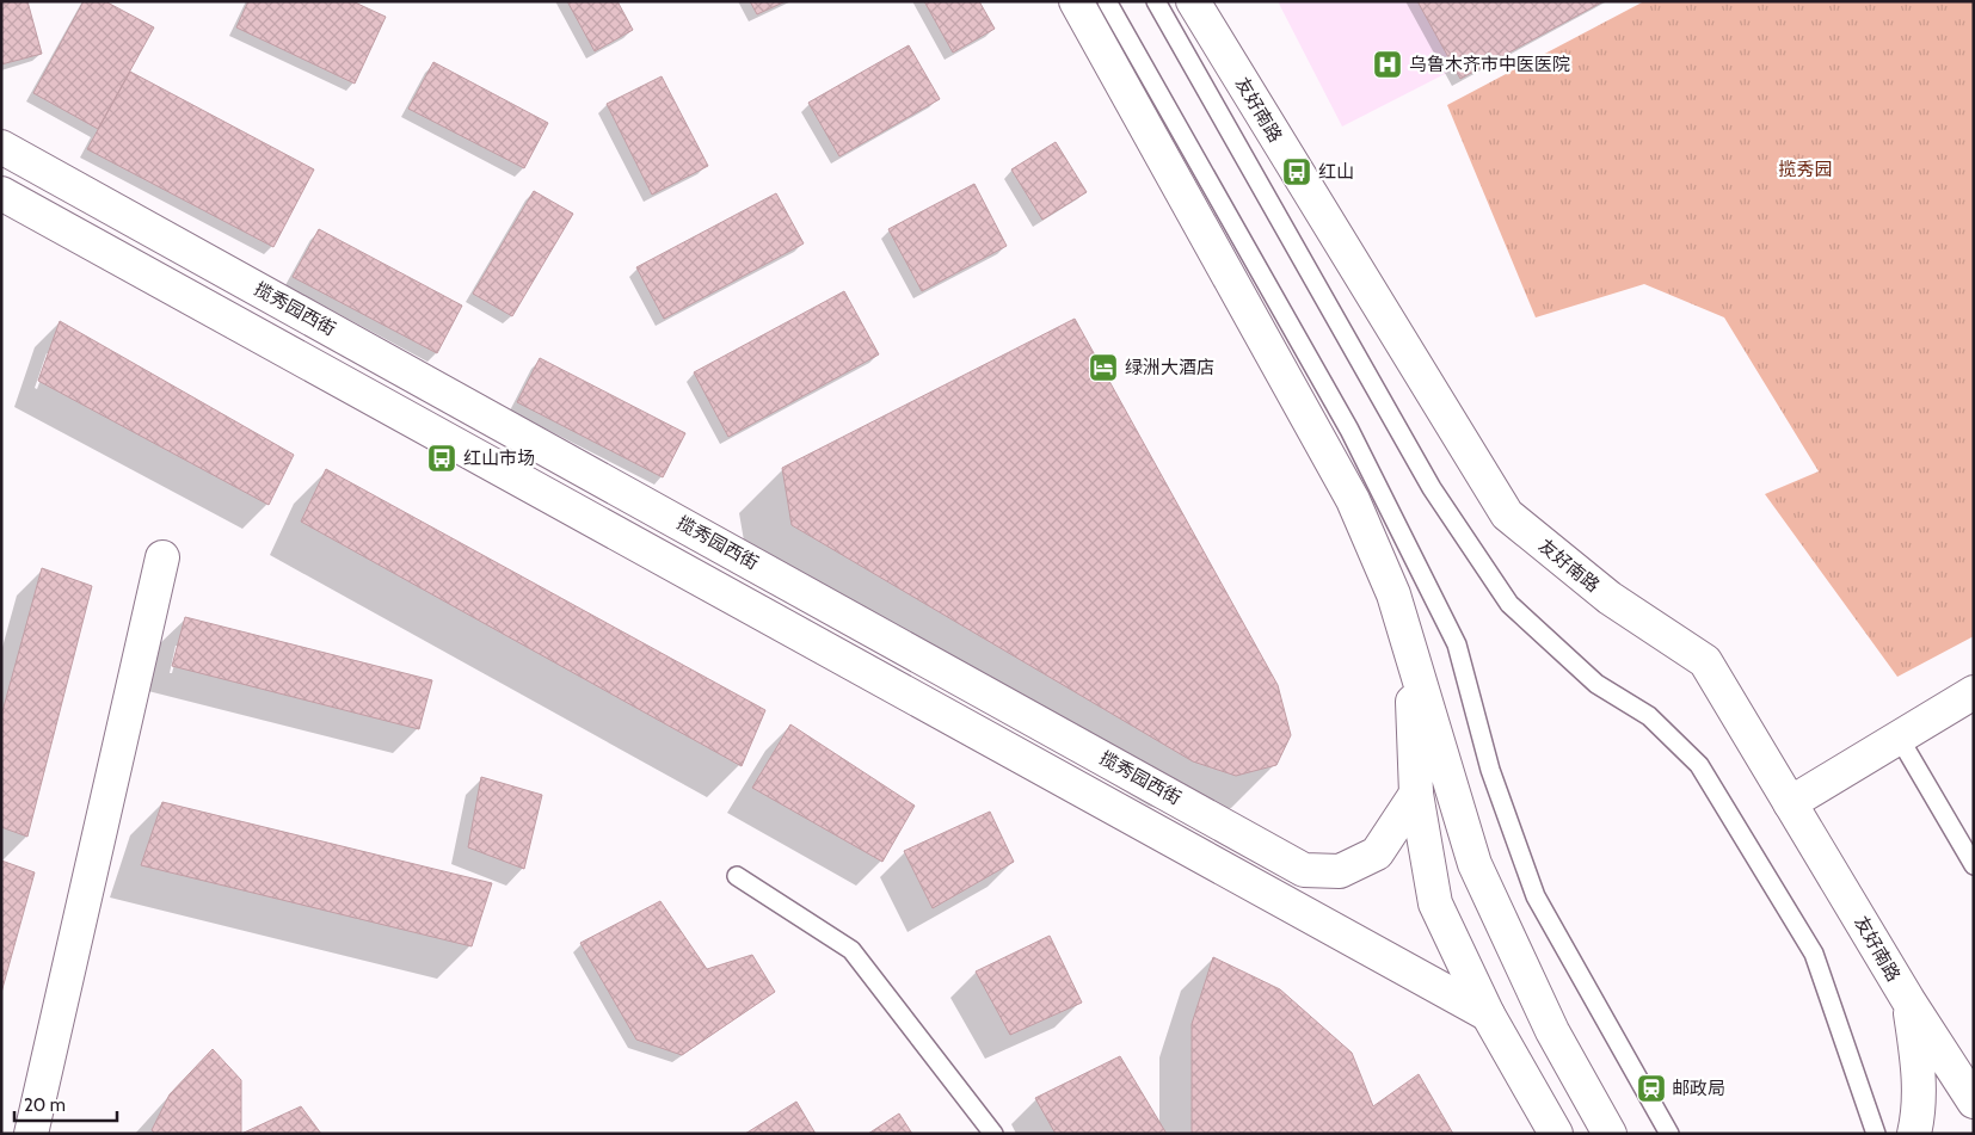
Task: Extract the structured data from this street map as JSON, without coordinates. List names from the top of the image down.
{
  "streets": {
    "street": ["友好南路", "揽秀园西街"]
  },
  "parks": ["揽秀园"],
  "places": {
    "hospital": ["乌鲁木齐市中医医院"],
    "bus stop": ["红山", "红山市场"],
    "hotel": ["绿洲大酒店"],
    "station": ["邮政局"]
  },
  "scale_bar": "20 m"
}
